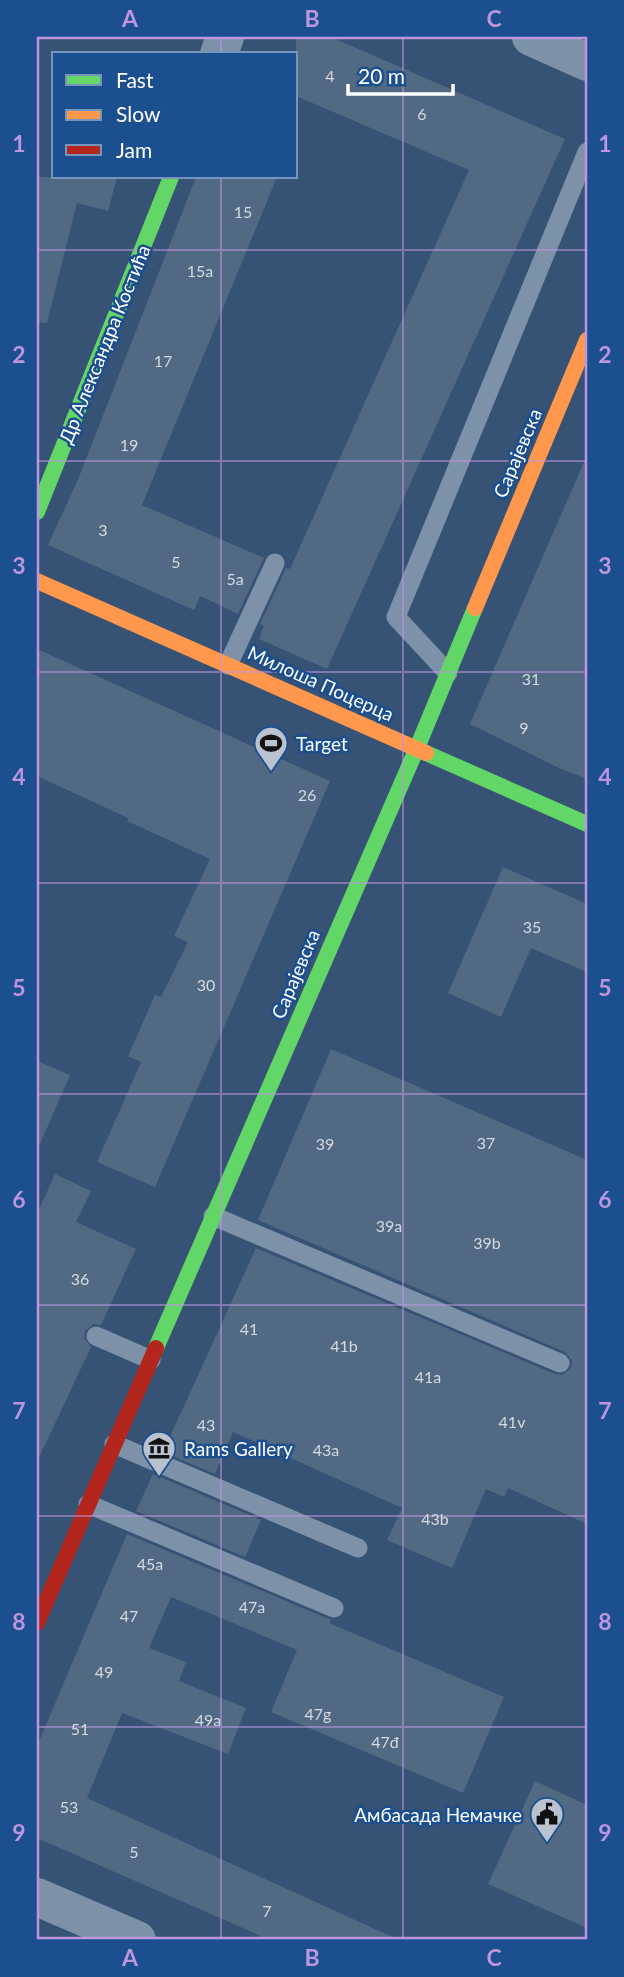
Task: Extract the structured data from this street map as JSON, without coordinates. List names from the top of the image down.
{
  "streets": {
    "street": ["Др Александра Костића", "Сарајевска", "Милоша Поцерца"]
  },
  "crossings": [
    ["Сарајевска", "Милоша Поцерца"]
  ],
  "places": {
    "sports": ["Target"],
    "museum": ["Rams Gallery"],
    "public building": ["Амбасада Немачке"]
  },
  "house_numbers": [
    "4",
    "6",
    "15",
    "15a",
    "17",
    "19",
    "3",
    "5",
    "5a",
    "31",
    "9",
    "26",
    "35",
    "30",
    "37",
    "39",
    "39a",
    "39b",
    "36",
    "41",
    "41b",
    "41a",
    "41v",
    "43",
    "43a",
    "43b",
    "45a",
    "47a",
    "47",
    "49",
    "47g",
    "49a",
    "51",
    "47đ",
    "53",
    "5",
    "7"
  ],
  "legend": ["Fast", "Slow", "Jam"],
  "scale_bar": "20 m",
  "grid": {
    "columns": ["A", "B", "C"],
    "rows": [
      "1",
      "2",
      "3",
      "4",
      "5",
      "6",
      "7",
      "8",
      "9"
    ]
  }
}
